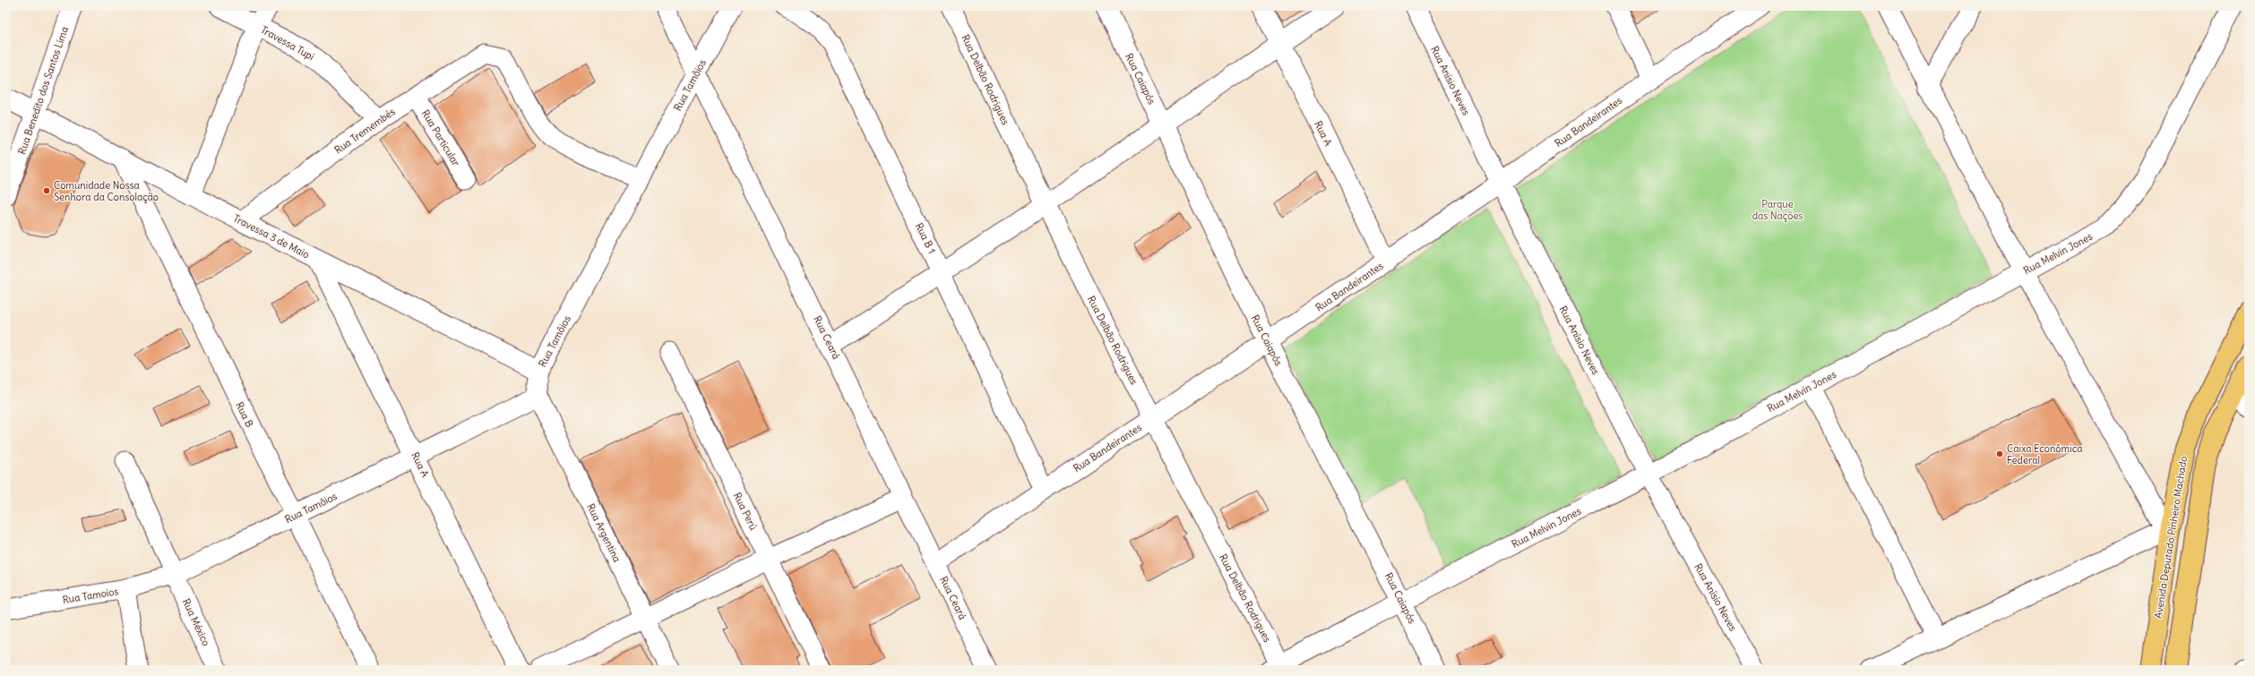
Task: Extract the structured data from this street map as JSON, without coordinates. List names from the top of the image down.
{
  "streets": {
    "main road": ["Avenida Deputado Pinheiro Machado"],
    "street": [
      "Travessa Tupi",
      "Rua Caiapós",
      "Rua Delbão Rodrigues",
      "Rua Anísio Neves",
      "Rua Tamôios",
      "Rua Benedito dos Santos Lima",
      "Rua Bandeirantes",
      "Rua Tremembés",
      "Rua A",
      "Rua Particular",
      "Travessa 3 de Maio",
      "Rua B 1",
      "Rua Melvin Jones",
      "Rua Ceará",
      "Rua B",
      "Rua Perú",
      "Rua Argentina",
      "Rua Tamoios",
      "Rua México"
    ]
  },
  "crossings": [
    ["Travessa Tupi", "Rua Tremembés"],
    ["Rua Caiapós", "Rua Bandeirantes"],
    ["Rua Caiapós", "Rua Melvin Jones"],
    ["Rua Delbão Rodrigues", "Rua Bandeirantes"],
    ["Rua Delbão Rodrigues", "Rua Melvin Jones"],
    ["Rua Anísio Neves", "Rua Bandeirantes"],
    ["Rua Anísio Neves", "Rua Melvin Jones"],
    ["Rua Tamôios", "Rua Tremembés"],
    ["Rua Tamôios", "Rua A"],
    ["Rua Tamôios", "Travessa 3 de Maio"],
    ["Rua Tamôios", "Rua Ceará"],
    ["Rua Tamôios", "Rua B"],
    ["Rua Tamôios", "Rua Argentina"],
    ["Rua Tamôios", "Rua Tamoios"],
    ["Rua Tamôios", "Rua México"],
    ["Rua Benedito dos Santos Lima", "Travessa 3 de Maio"],
    ["Rua Bandeirantes", "Rua A"],
    ["Rua Bandeirantes", "Rua B 1"],
    ["Rua Bandeirantes", "Rua Ceará"],
    ["Rua Tremembés", "Rua Particular"],
    ["Rua Tremembés", "Travessa 3 de Maio"],
    ["Rua A", "Travessa 3 de Maio"],
    ["Travessa 3 de Maio", "Rua B"],
    ["Rua Tamoios", "Rua México"]
  ],
  "parks": ["Parque das Nações"],
  "places": ["Comunidade Nossa Senhora da Consolação", "Caixa Econômica Federal"]
}
